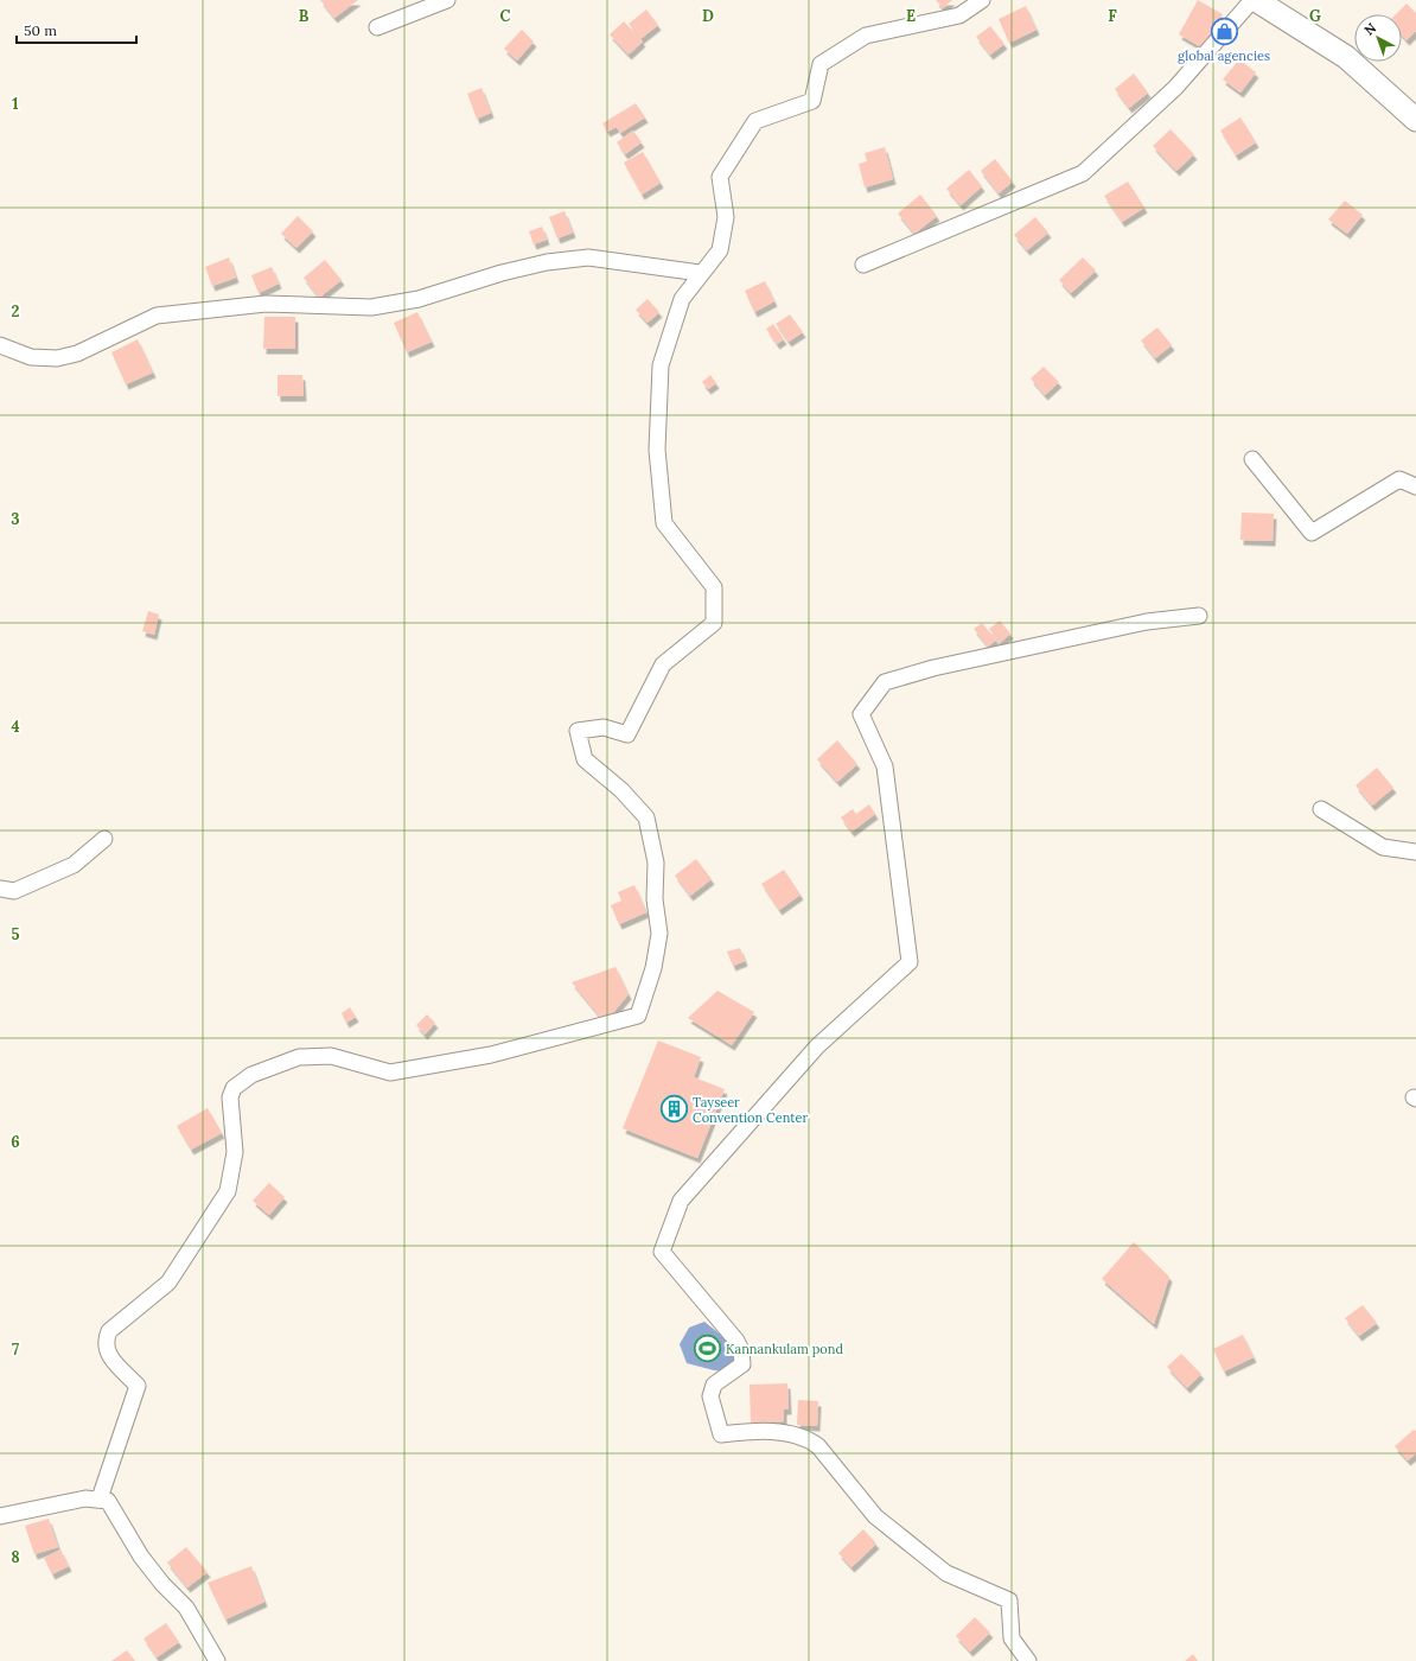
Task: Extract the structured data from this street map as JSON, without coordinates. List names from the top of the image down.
{
  "places": {
    "shop": ["global agencies"],
    "building": ["Tayseer Convention Center"],
    "sports": ["Kannankulam pond"]
  },
  "scale_bar": "50 m",
  "north": "top left",
  "grid": {
    "columns": [
      "B",
      "C",
      "D",
      "E",
      "F",
      "G"
    ],
    "rows": [
      "1",
      "2",
      "3",
      "4",
      "5",
      "6",
      "7",
      "8"
    ]
  }
}
